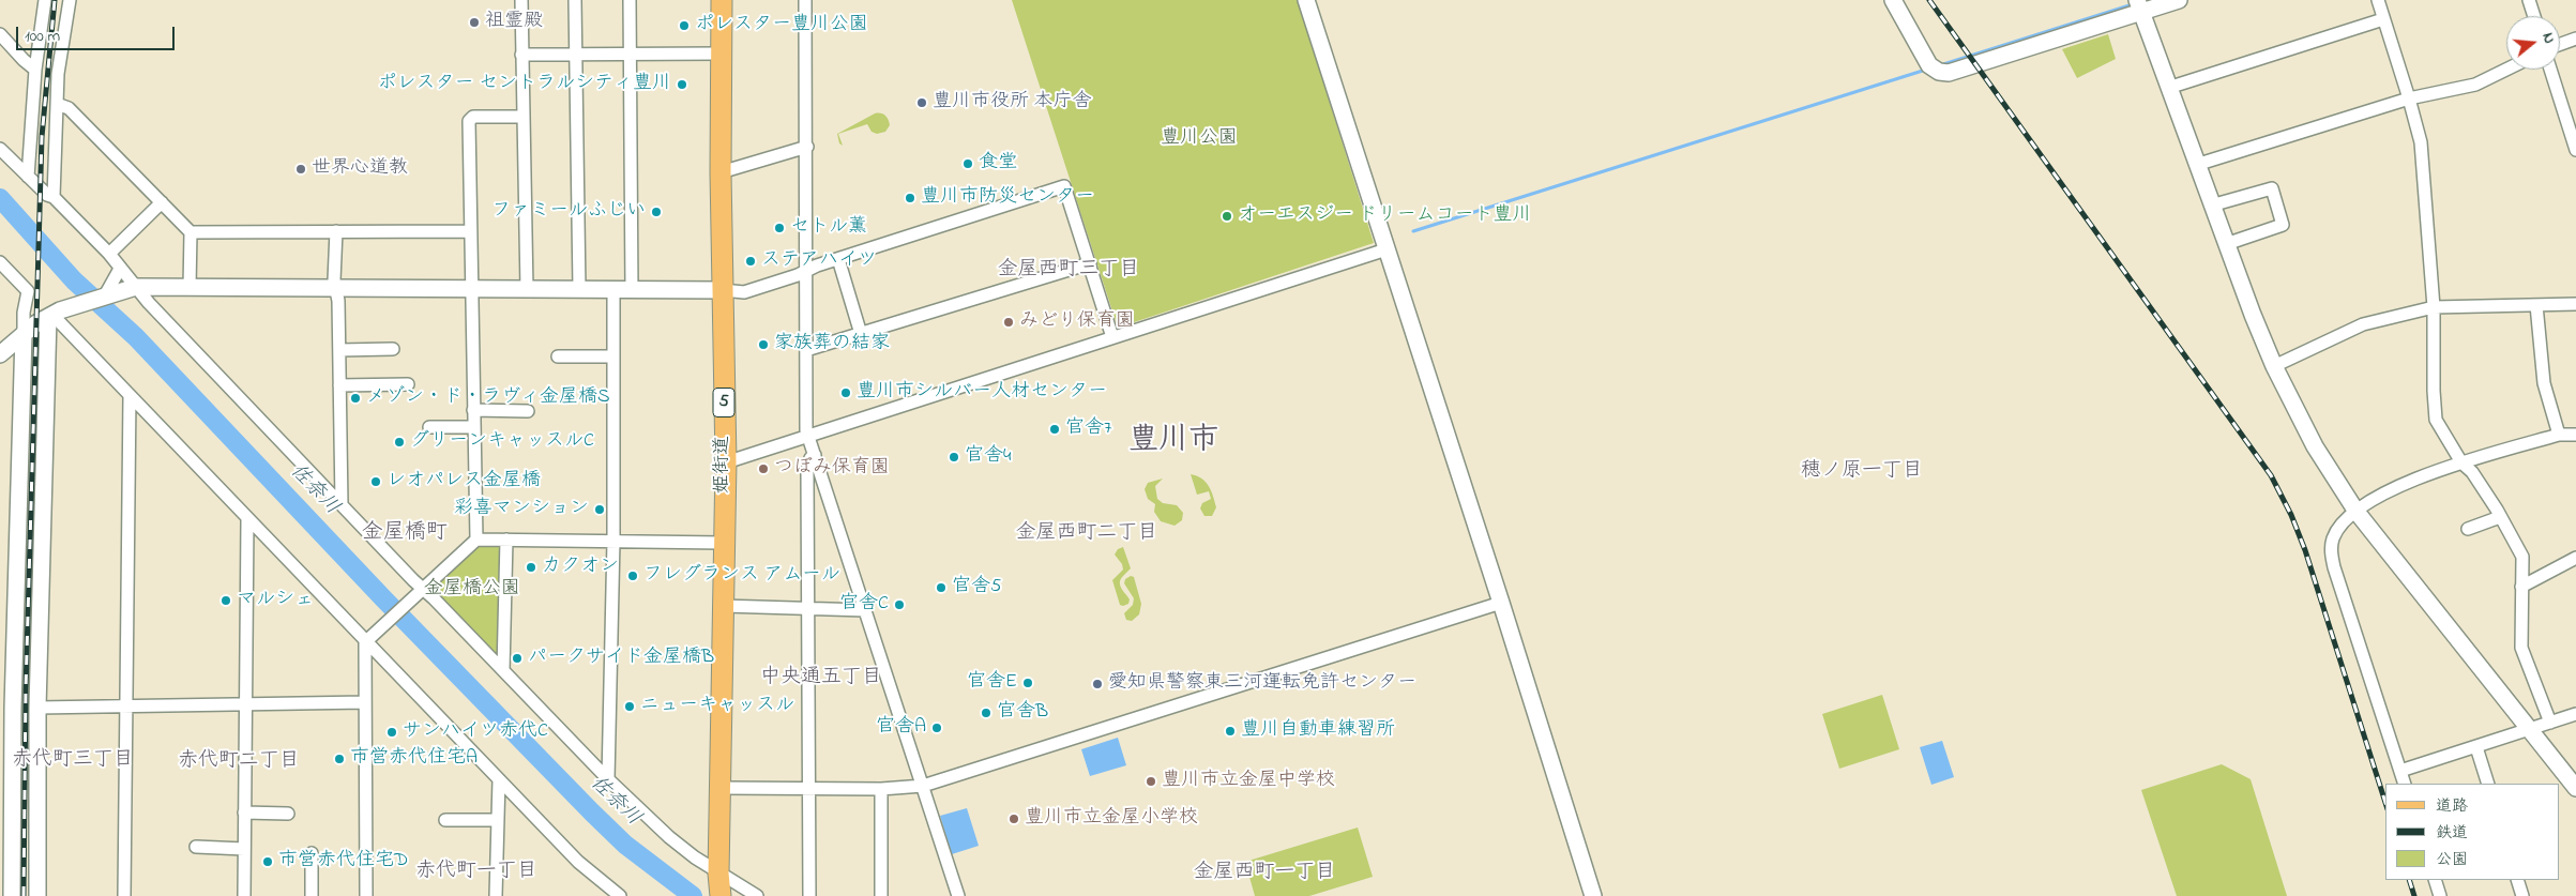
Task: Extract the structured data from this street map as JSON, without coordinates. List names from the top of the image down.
{
  "streets": {
    "main road": ["5", "姫街道"]
  },
  "districts": [
    "金屋西町三丁目",
    "豊川市",
    "穂ノ原一丁目",
    "金屋橋町",
    "金屋西町二丁目",
    "中央通五丁目",
    "赤代町三丁目",
    "赤代町二丁目",
    "赤代町一丁目",
    "金屋西町一丁目"
  ],
  "water": ["佐奈川"],
  "parks": ["豊川公園", "金屋橋公園"],
  "places": [
    "祖霊殿",
    "ポレスター豊川公園",
    "ポレスター セントラルシティ豊川",
    "豊川市役所 本庁舎",
    "食堂",
    "世界心道教",
    "豊川市防災センター",
    "ファミールふじい",
    "オーエスジー ドリームコート豊川",
    "セトル薫",
    "ステアハイツ",
    "みどり保育園",
    "家族葬の結家",
    "豊川市シルバー人材センター",
    "メゾン・ド・ラヴィ金屋橋S",
    "官舎7",
    "グリーンキャッスルC",
    "官舎4",
    "つぼみ保育園",
    "レオパレス金屋橋",
    "彩喜マンション",
    "カクオン",
    "フレグランス アムール",
    "官舎5",
    "マルシェ",
    "官舎C",
    "パークサイド金屋橋B",
    "官舎E",
    "愛知県警察東三河運転免許センター",
    "ニューキャッスル",
    "官舎B",
    "官舎A",
    "豊川自動車練習所",
    "サンハイツ赤代C",
    "市営赤代住宅A",
    "豊川市立金屋中学校",
    "豊川市立金屋小学校",
    "市営赤代住宅D"
  ],
  "legend": ["道路", "鉄道", "公園"],
  "scale_bar": "100 m",
  "north": "right"
}
